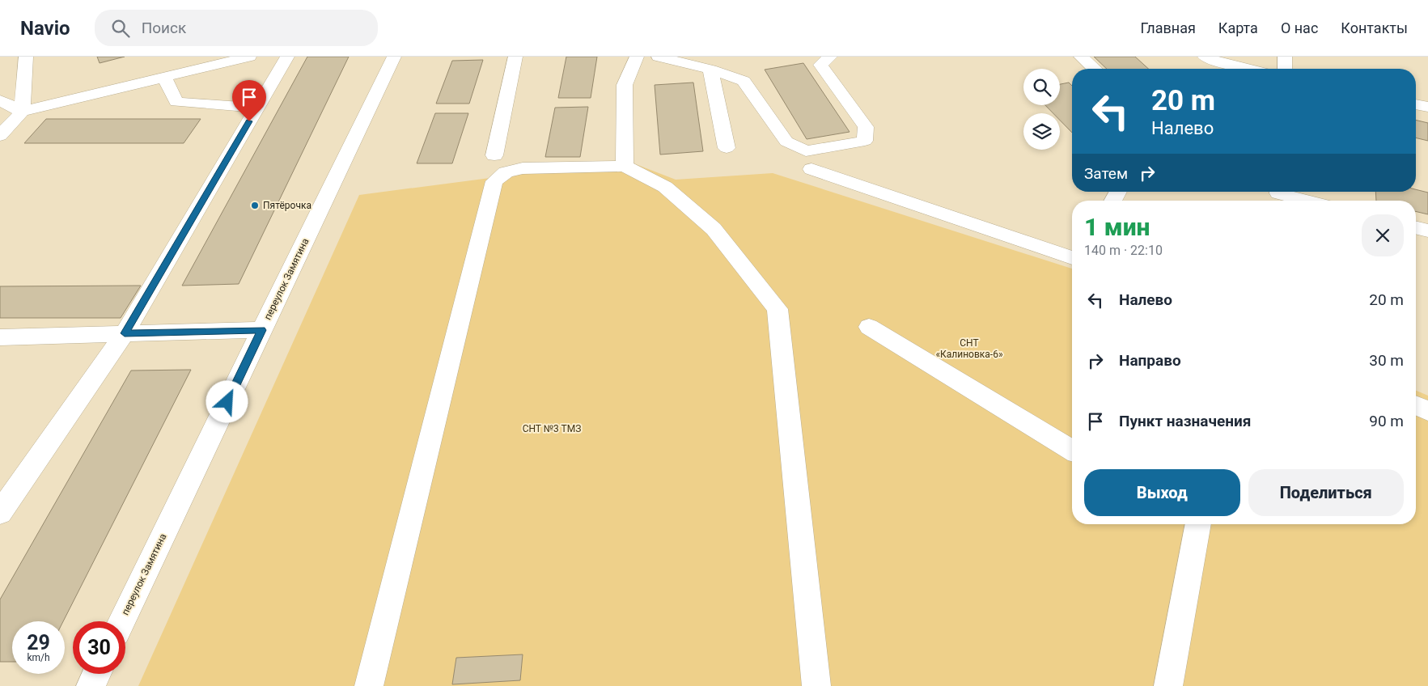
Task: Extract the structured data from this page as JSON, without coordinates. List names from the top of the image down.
{
  "streets": {
    "street": ["переулок Замятина"]
  },
  "parks": ["СНТ «Калиновка-6»", "СНТ №3 ТМЗ"],
  "places": ["Пятёрочка"],
  "page": {
    "header": "Navio",
    "search": "Поиск",
    "nav": [
      "Главная",
      "Карта",
      "О нас",
      "Контакты"
    ],
    "turn": ["20 m", "Налево"],
    "then": "Затем",
    "heading": ["1 мин", "140 m · 22:10"],
    "list": [
      {
        "name": "Налево",
        "value": "20 m"
      },
      {
        "name": "Направо",
        "value": "30 m"
      },
      {
        "name": "Пункт назначения",
        "value": "90 m"
      }
    ],
    "buttons": ["Выход", "Поделиться"],
    "speed": "29 km/h",
    "limit": "30"
  }
}
